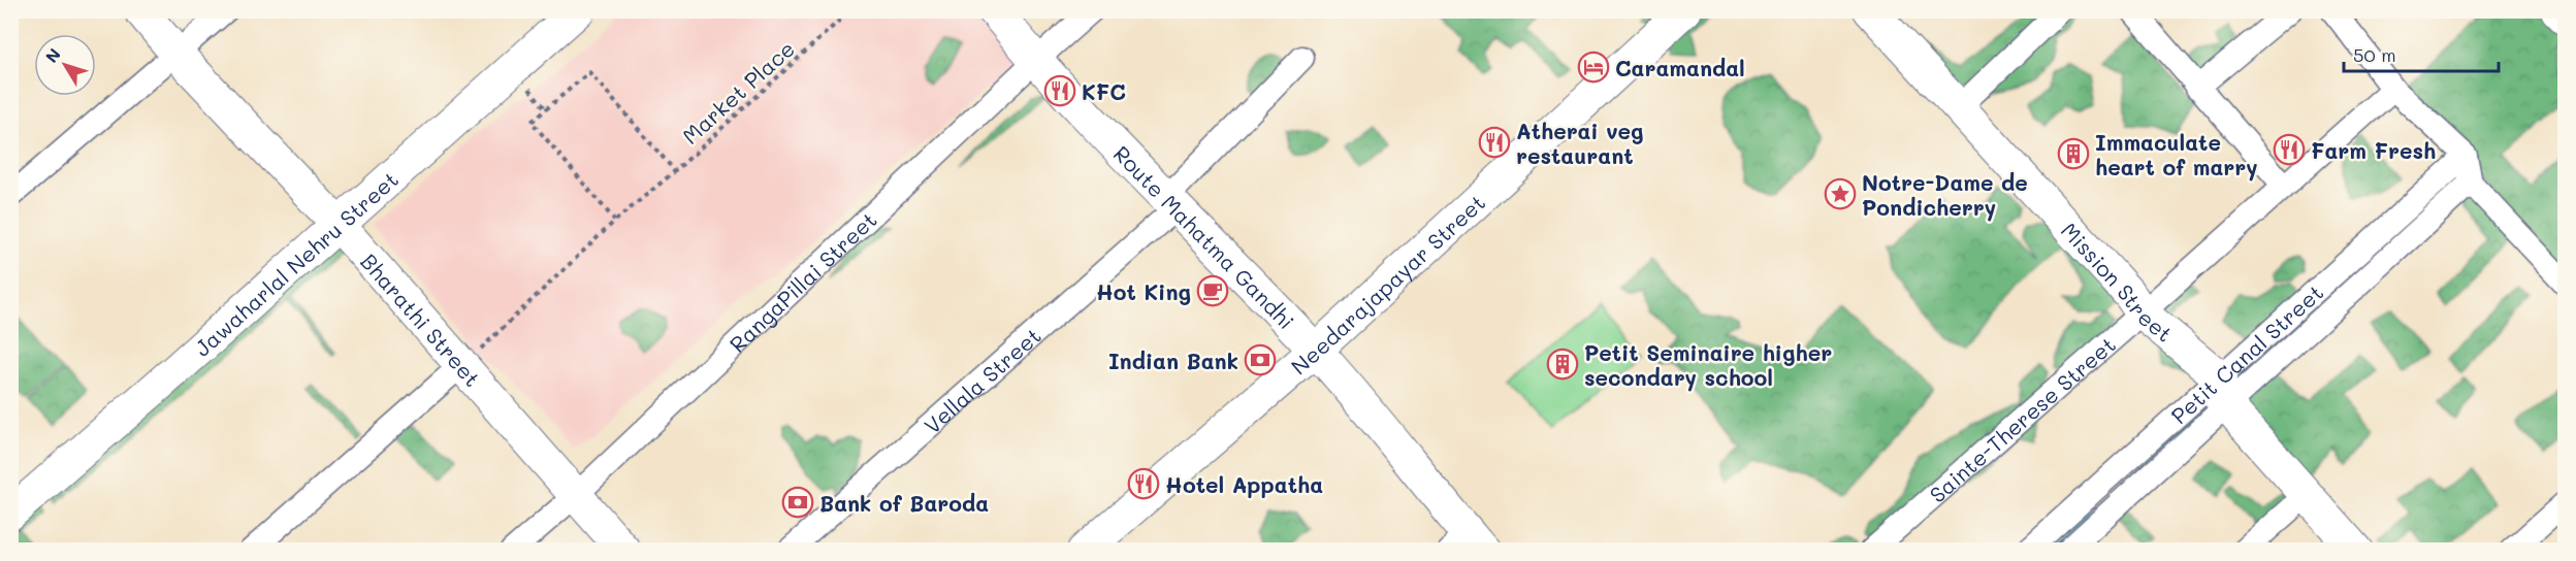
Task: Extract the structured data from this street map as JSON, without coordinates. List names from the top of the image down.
{
  "streets": {
    "street": [
      "Route Mahatma Gandhi",
      "Jawaharlal Nehru Street",
      "RangaPillai Street",
      "Mission Street",
      "Needarajapayar Street",
      "Bharathi Street",
      "Petit Canal Street",
      "Vellala Street",
      "Sainte-Therese Street"
    ],
    "path": ["Market Place"]
  },
  "crossings": [
    ["Market Place", "Bharathi Street"],
    ["Route Mahatma Gandhi", "RangaPillai Street"],
    ["Route Mahatma Gandhi", "Needarajapayar Street"],
    ["Route Mahatma Gandhi", "Vellala Street"],
    ["Jawaharlal Nehru Street", "Bharathi Street"],
    ["RangaPillai Street", "Bharathi Street"],
    ["Mission Street", "Petit Canal Street"],
    ["Mission Street", "Sainte-Therese Street"]
  ],
  "places": {
    "hotel": ["Caramandal"],
    "restaurant": [
      "KFC",
      "Atherai veg restaurant",
      "Farm Fresh",
      "Hotel Appatha"
    ],
    "building": ["Immaculate heart of marry", "Petit Seminaire higher secondary school"],
    "place": ["Notre-Dame de Pondicherry"],
    "cafe": ["Hot King"],
    "bank": ["Indian Bank", "Bank of Baroda"]
  },
  "scale_bar": "50 m",
  "north": "top left"
}
